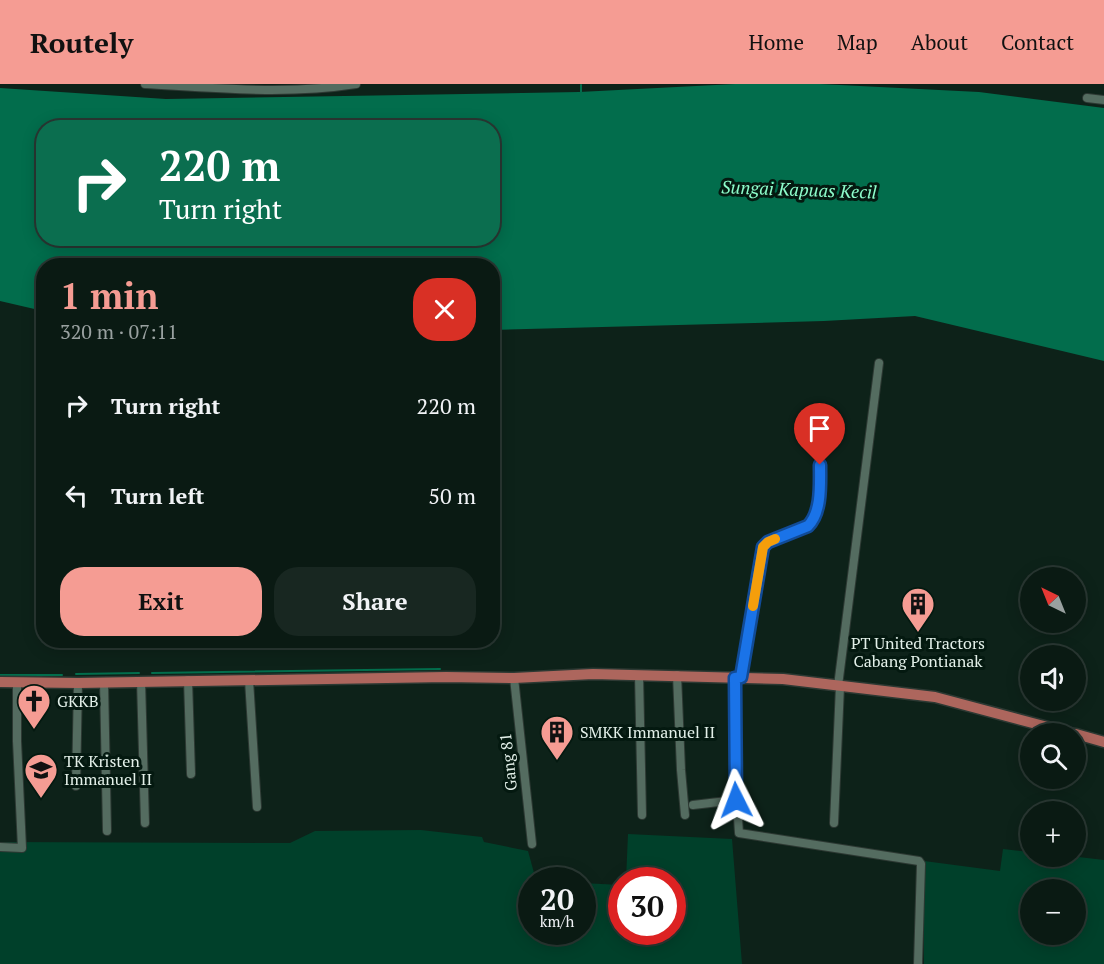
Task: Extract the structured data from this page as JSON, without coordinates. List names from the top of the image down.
{
  "streets": {
    "street": ["Gang 81"]
  },
  "water": ["Sungai Kapuas Kecil"],
  "places": {
    "building": ["PT United Tractors Cabang Pontianak", "SMKK Immanuel II"],
    "church": ["GKKB"],
    "school or university": ["TK Kristen Immanuel II"]
  },
  "north": "top left",
  "page": {
    "header": "Routely",
    "nav": [
      "Home",
      "Map",
      "About",
      "Contact"
    ],
    "turn": ["220 m", "Turn right"],
    "heading": ["1 min", "320 m · 07:11"],
    "list": [
      {
        "name": "Turn right",
        "value": "220 m"
      },
      {
        "name": "Turn left",
        "value": "50 m"
      }
    ],
    "buttons": ["Exit", "Share"],
    "map_buttons": ["+", "−"],
    "speed": "20 km/h",
    "limit": "30"
  }
}
